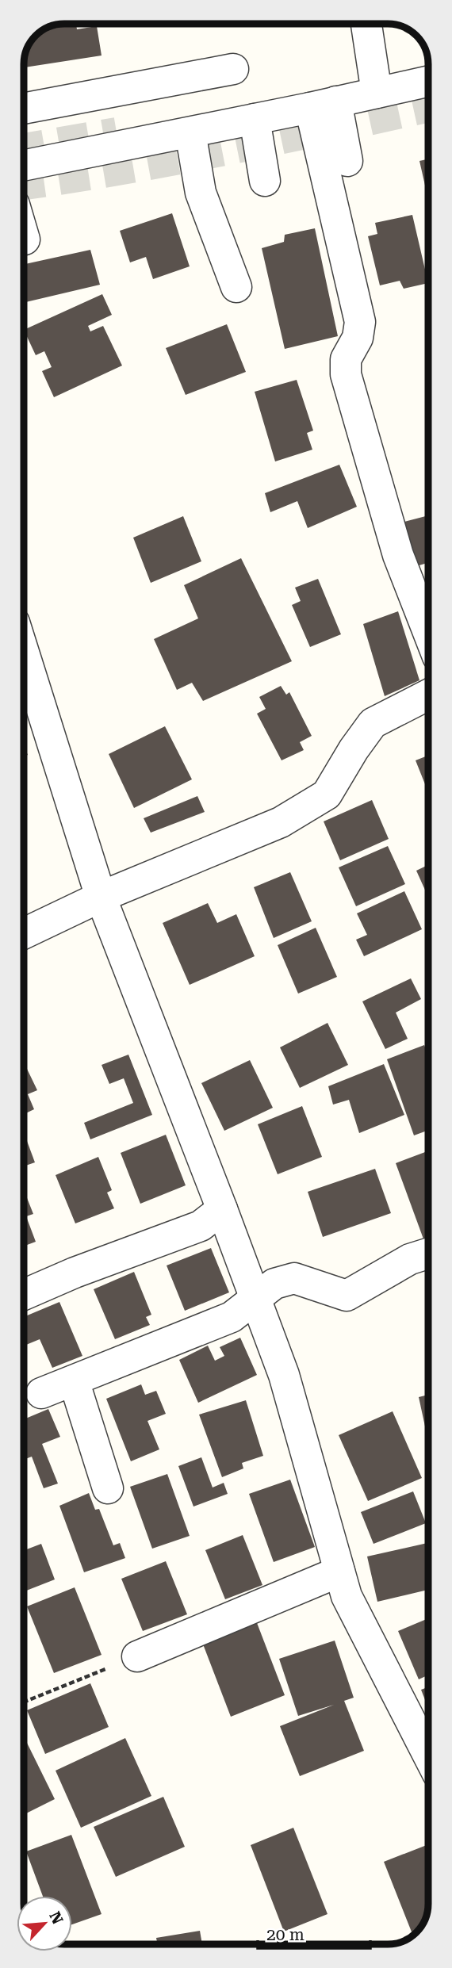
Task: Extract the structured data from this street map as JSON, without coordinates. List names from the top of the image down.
{
  "scale_bar": "20 m",
  "north": "top right"
}
